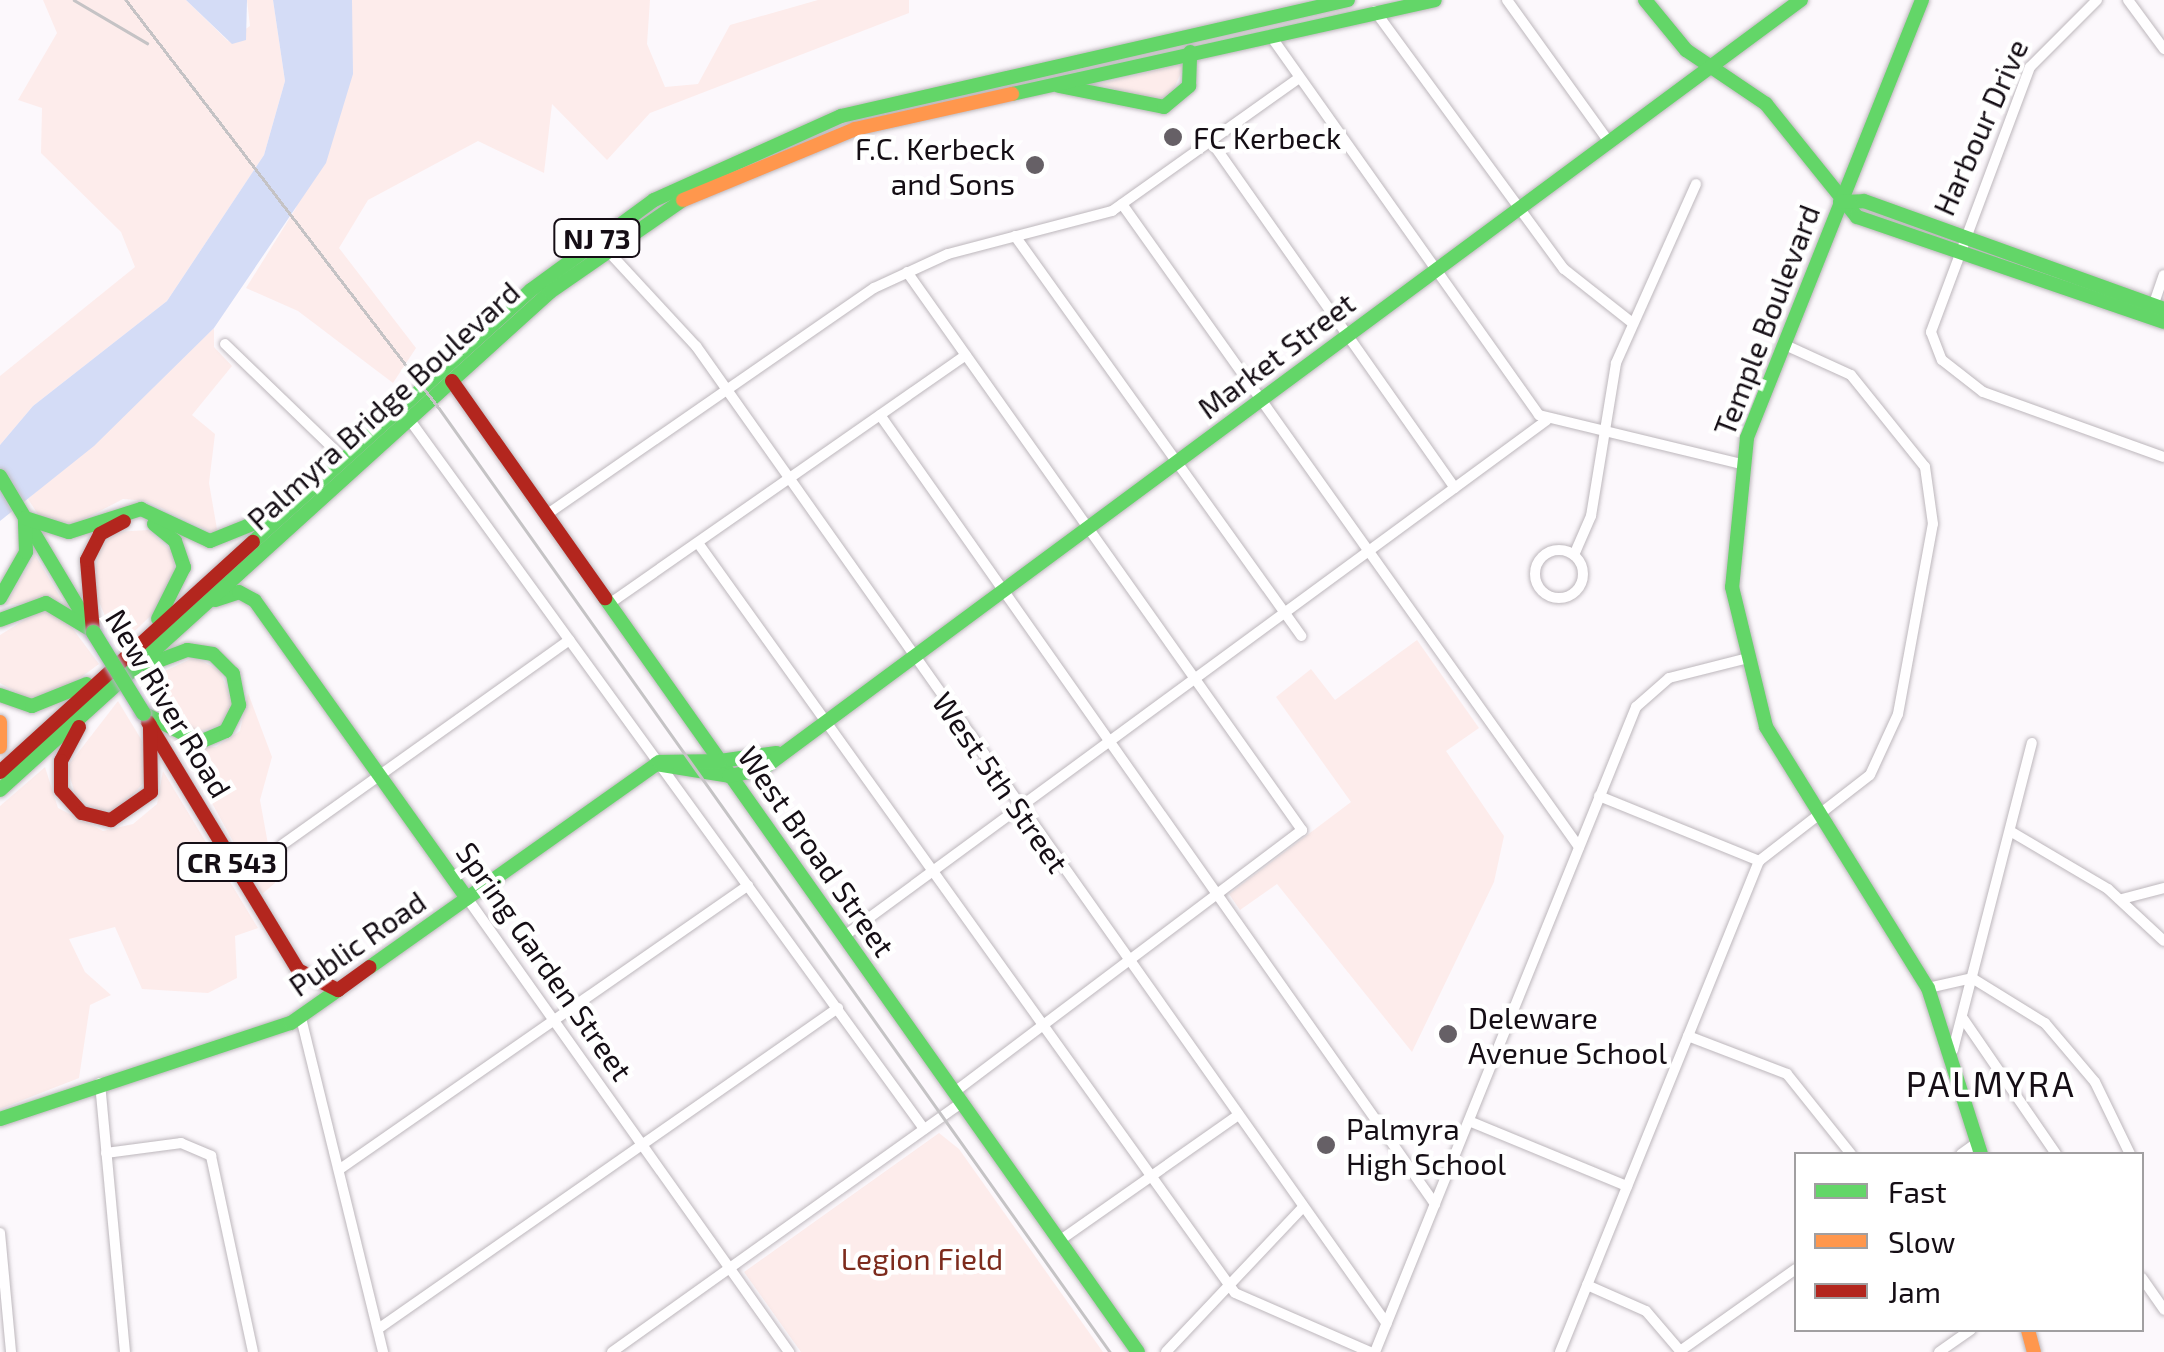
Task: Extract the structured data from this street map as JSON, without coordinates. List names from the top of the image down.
{
  "streets": {
    "main road": [
      "Harbour Drive",
      "NJ 73",
      "Temple Boulevard",
      "Market Street",
      "Palmyra Bridge Boulevard",
      "New River Road",
      "West Broad Street",
      "CR 543",
      "Public Road",
      "Spring Garden Street"
    ],
    "street": ["West 5th Street"]
  },
  "crossings": [
    ["Harbour Drive", "Temple Boulevard"],
    ["Market Street", "West 5th Street"],
    ["Market Street", "West Broad Street"],
    ["Palmyra Bridge Boulevard", "West 5th Street"],
    ["Palmyra Bridge Boulevard", "West Broad Street"],
    ["New River Road", "Public Road"],
    ["Public Road", "Spring Garden Street"]
  ],
  "districts": ["PALMYRA"],
  "parks": ["Legion Field"],
  "places": [
    "FC Kerbeck",
    "F.C. Kerbeck and Sons",
    "Deleware Avenue School",
    "Palmyra High School"
  ],
  "legend": ["Fast", "Slow", "Jam"]
}
